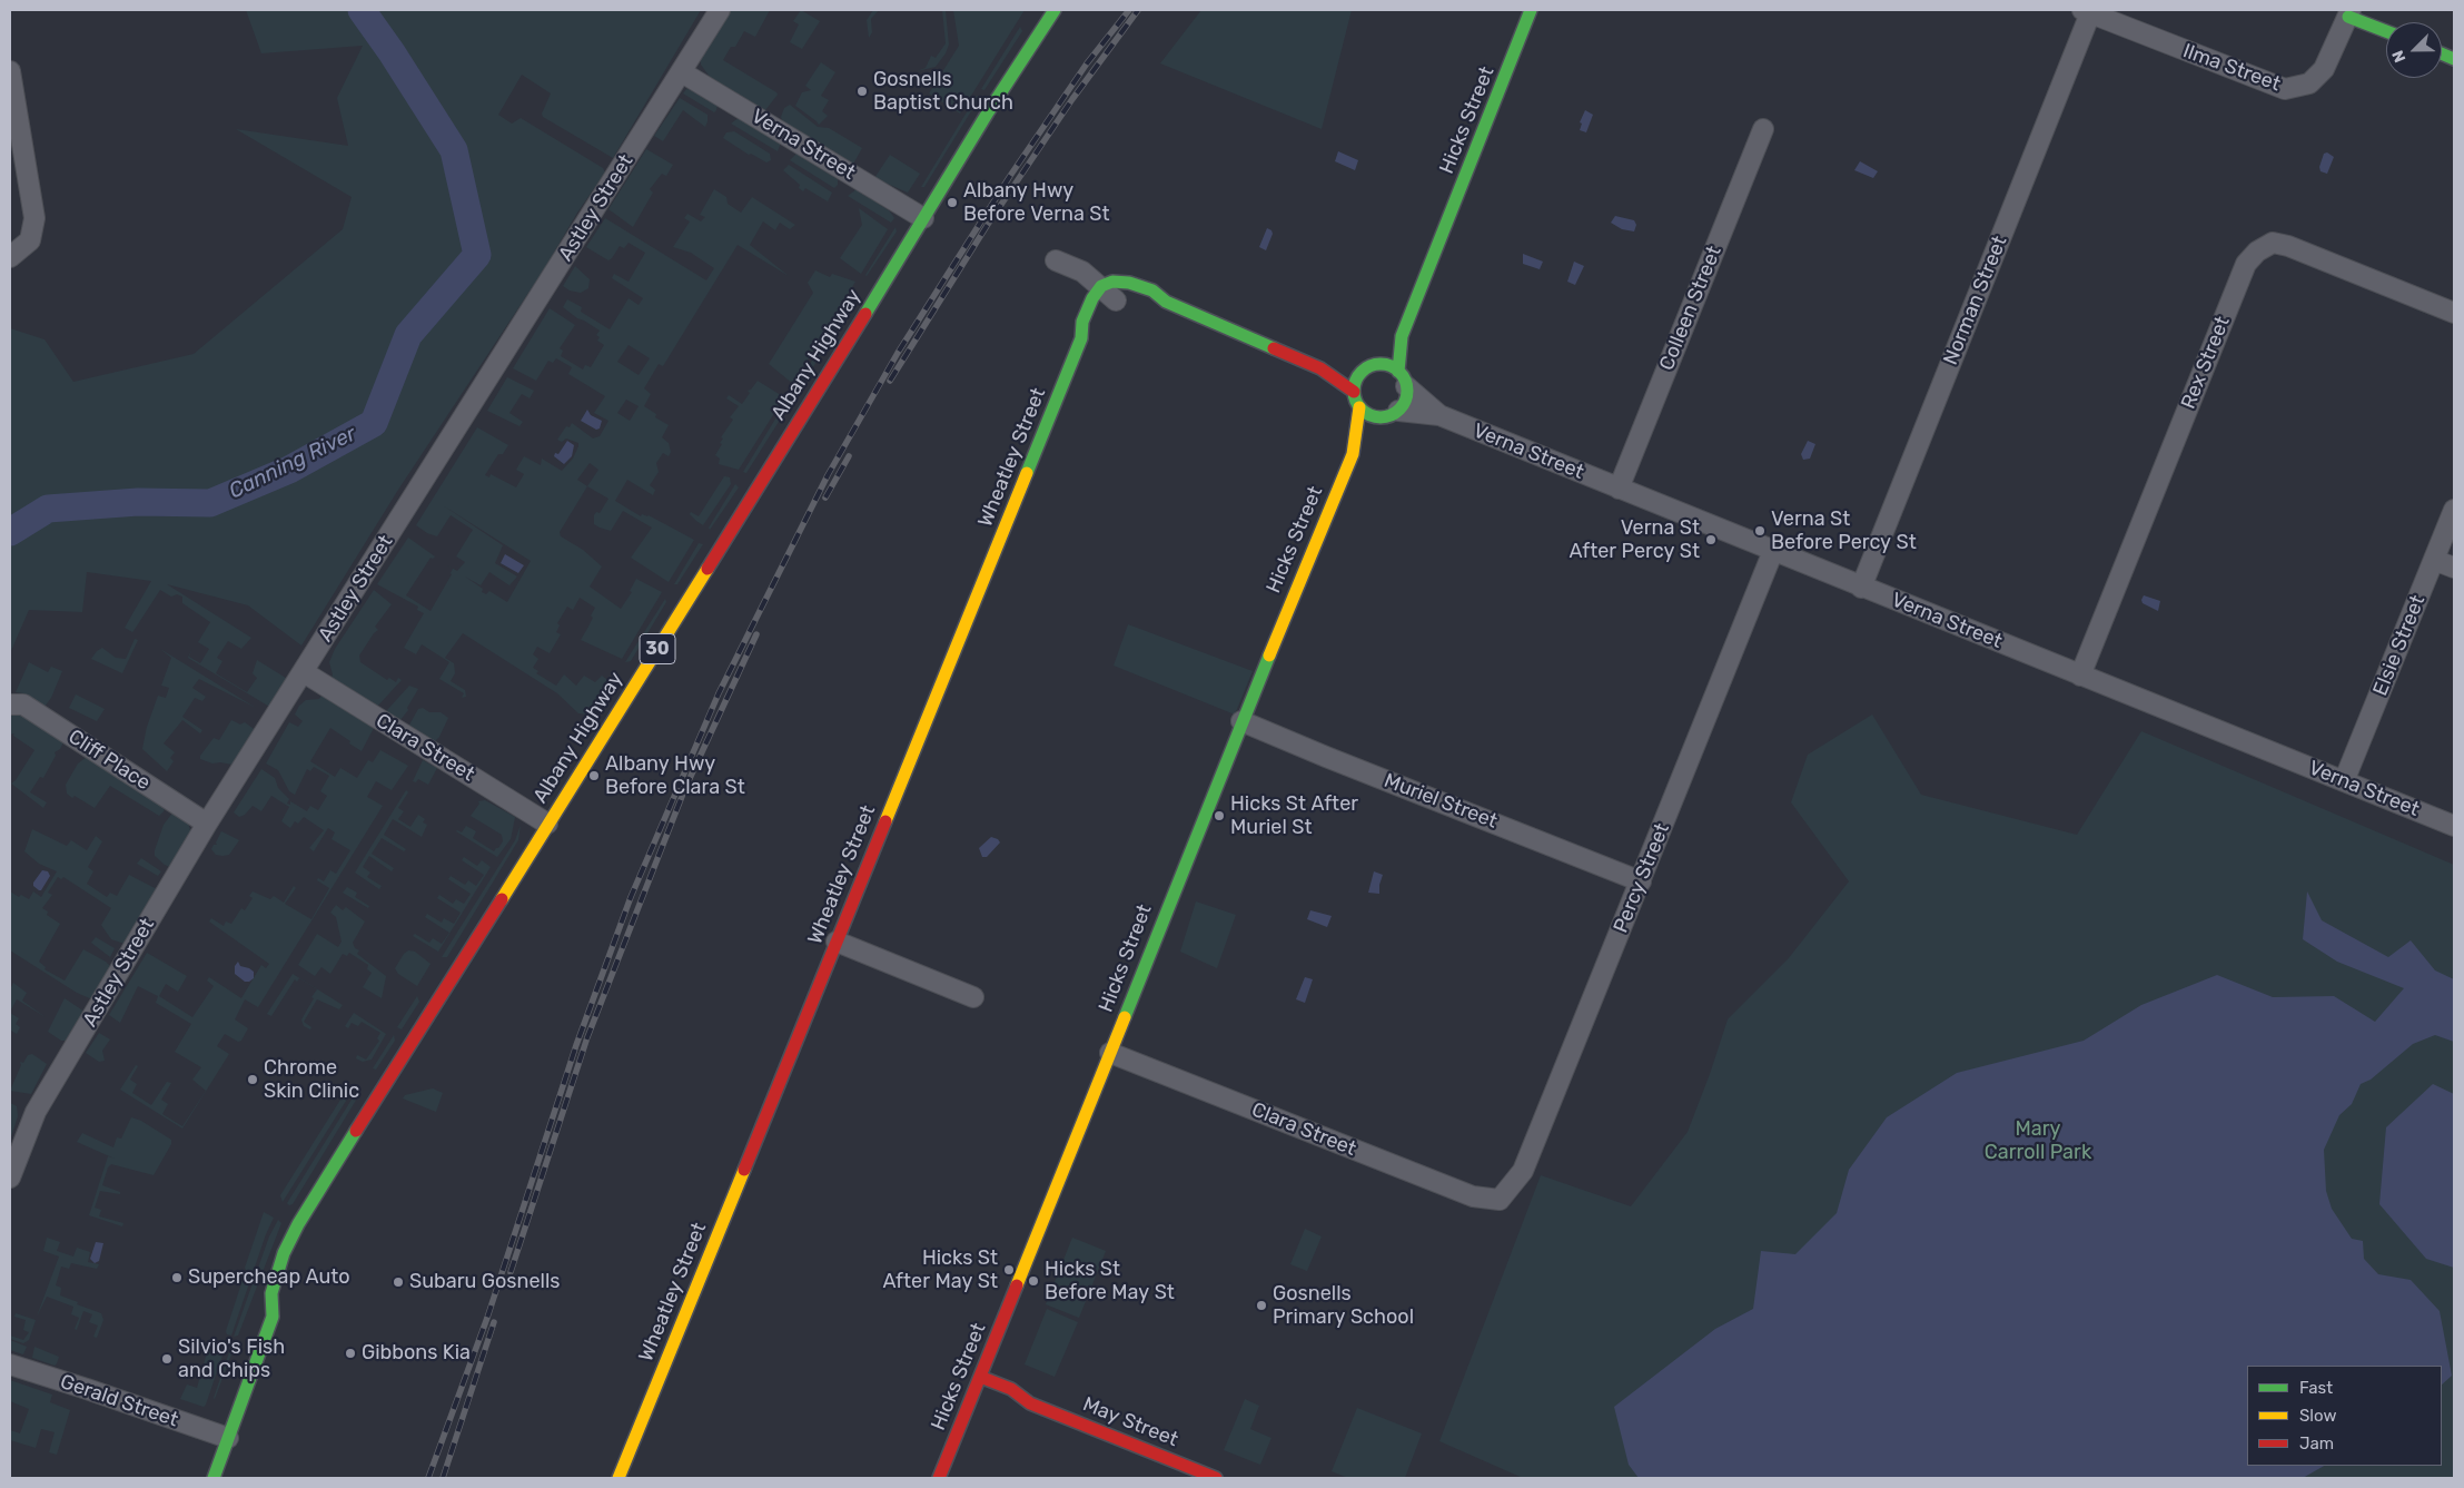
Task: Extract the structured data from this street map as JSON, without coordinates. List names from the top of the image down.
{
  "streets": {
    "main road": [
      "Hicks Street",
      "Albany Highway",
      "Wheatley Street",
      "30",
      "May Street"
    ],
    "street": [
      "Ilma Street",
      "Verna Street",
      "Astley Street",
      "Norman Street",
      "Colleen Street",
      "Rex Street",
      "Elsie Street",
      "Clara Street",
      "Cliff Place",
      "Muriel Street",
      "Percy Street",
      "Gerald Street"
    ]
  },
  "crossings": [
    ["Ilma Street", "Norman Street"],
    ["Hicks Street", "Verna Street"],
    ["Hicks Street", "Clara Street"],
    ["Hicks Street", "Muriel Street"],
    ["Hicks Street", "May Street"],
    ["Verna Street", "Astley Street"],
    ["Verna Street", "Norman Street"],
    ["Verna Street", "Colleen Street"],
    ["Verna Street", "Albany Highway"],
    ["Verna Street", "Rex Street"],
    ["Verna Street", "Elsie Street"],
    ["Verna Street", "Percy Street"],
    ["Astley Street", "Clara Street"],
    ["Astley Street", "Cliff Place"],
    ["Albany Highway", "Clara Street"],
    ["Albany Highway", "Gerald Street"],
    ["Clara Street", "Percy Street"],
    ["Muriel Street", "Percy Street"]
  ],
  "water": ["Canning River"],
  "parks": ["Mary Carroll Park"],
  "places": [
    "Gosnells Baptist Church",
    "Albany Hwy Before Verna St",
    "Verna St Before Percy St",
    "Verna St After Percy St",
    "Albany Hwy Before Clara St",
    "Hicks St After Muriel St",
    "Chrome Skin Clinic",
    "Hicks St After May St",
    "Supercheap Auto",
    "Hicks St Before May St",
    "Subaru Gosnells",
    "Gosnells Primary School",
    "Gibbons Kia",
    "Silvio's Fish and Chips"
  ],
  "legend": ["Fast", "Slow", "Jam"],
  "north": "bottom left"
}
